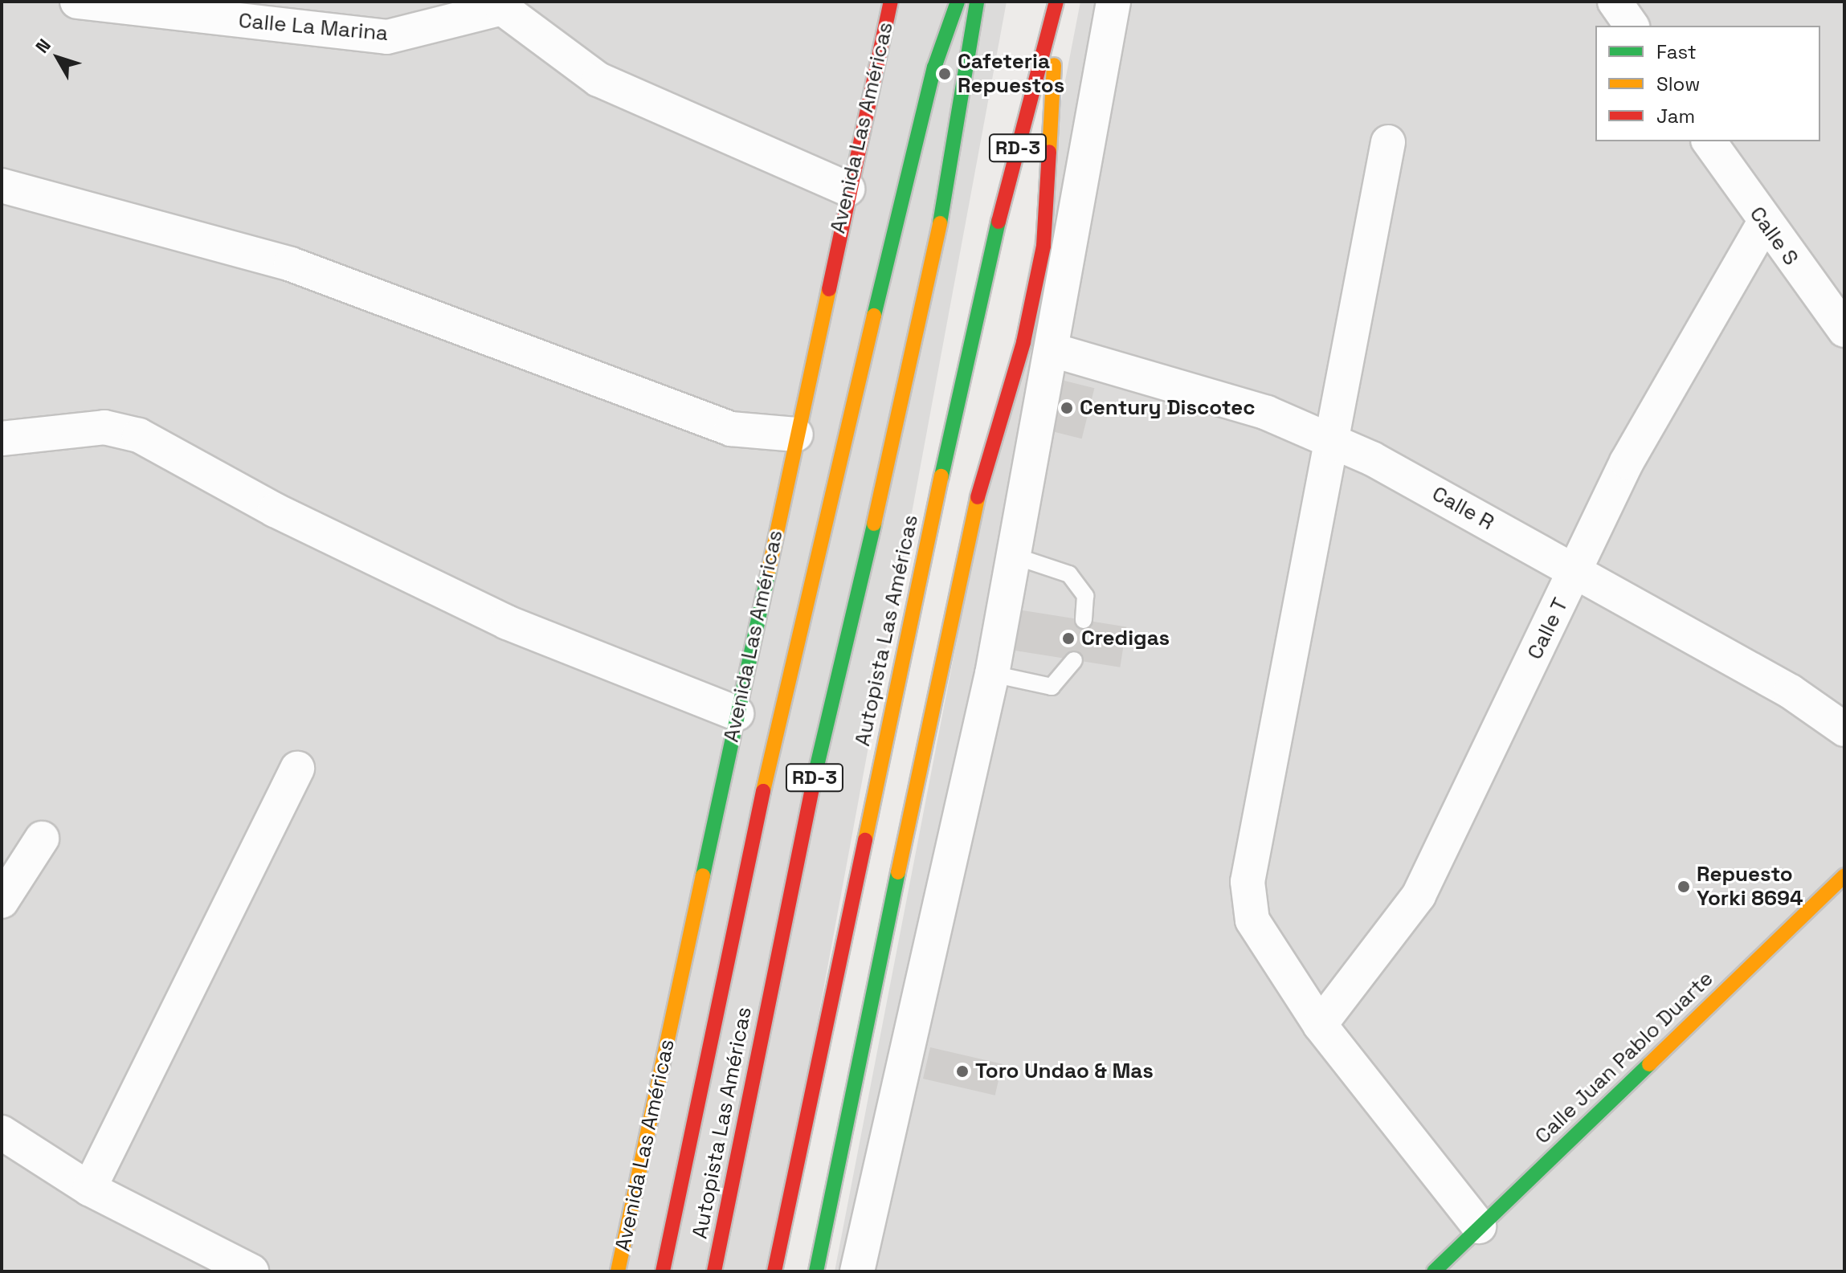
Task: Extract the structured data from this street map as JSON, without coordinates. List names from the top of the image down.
{
  "streets": {
    "main road": [
      "Avenida Las Américas",
      "RD-3",
      "Autopista Las Américas",
      "Calle Juan Pablo Duarte"
    ],
    "street": [
      "Calle La Marina",
      "Calle S",
      "Calle R",
      "Calle T"
    ]
  },
  "crossings": [
    ["Calle La Marina", "Avenida Las Américas"],
    ["Calle S", "Calle T"],
    ["Calle R", "Calle T"]
  ],
  "places": [
    "Cafeteria Repuestos",
    "Century Discotec",
    "Credigas",
    "Repuesto Yorki 8694",
    "Toro Undao & Mas"
  ],
  "legend": ["Fast", "Slow", "Jam"],
  "north": "top left"
}
